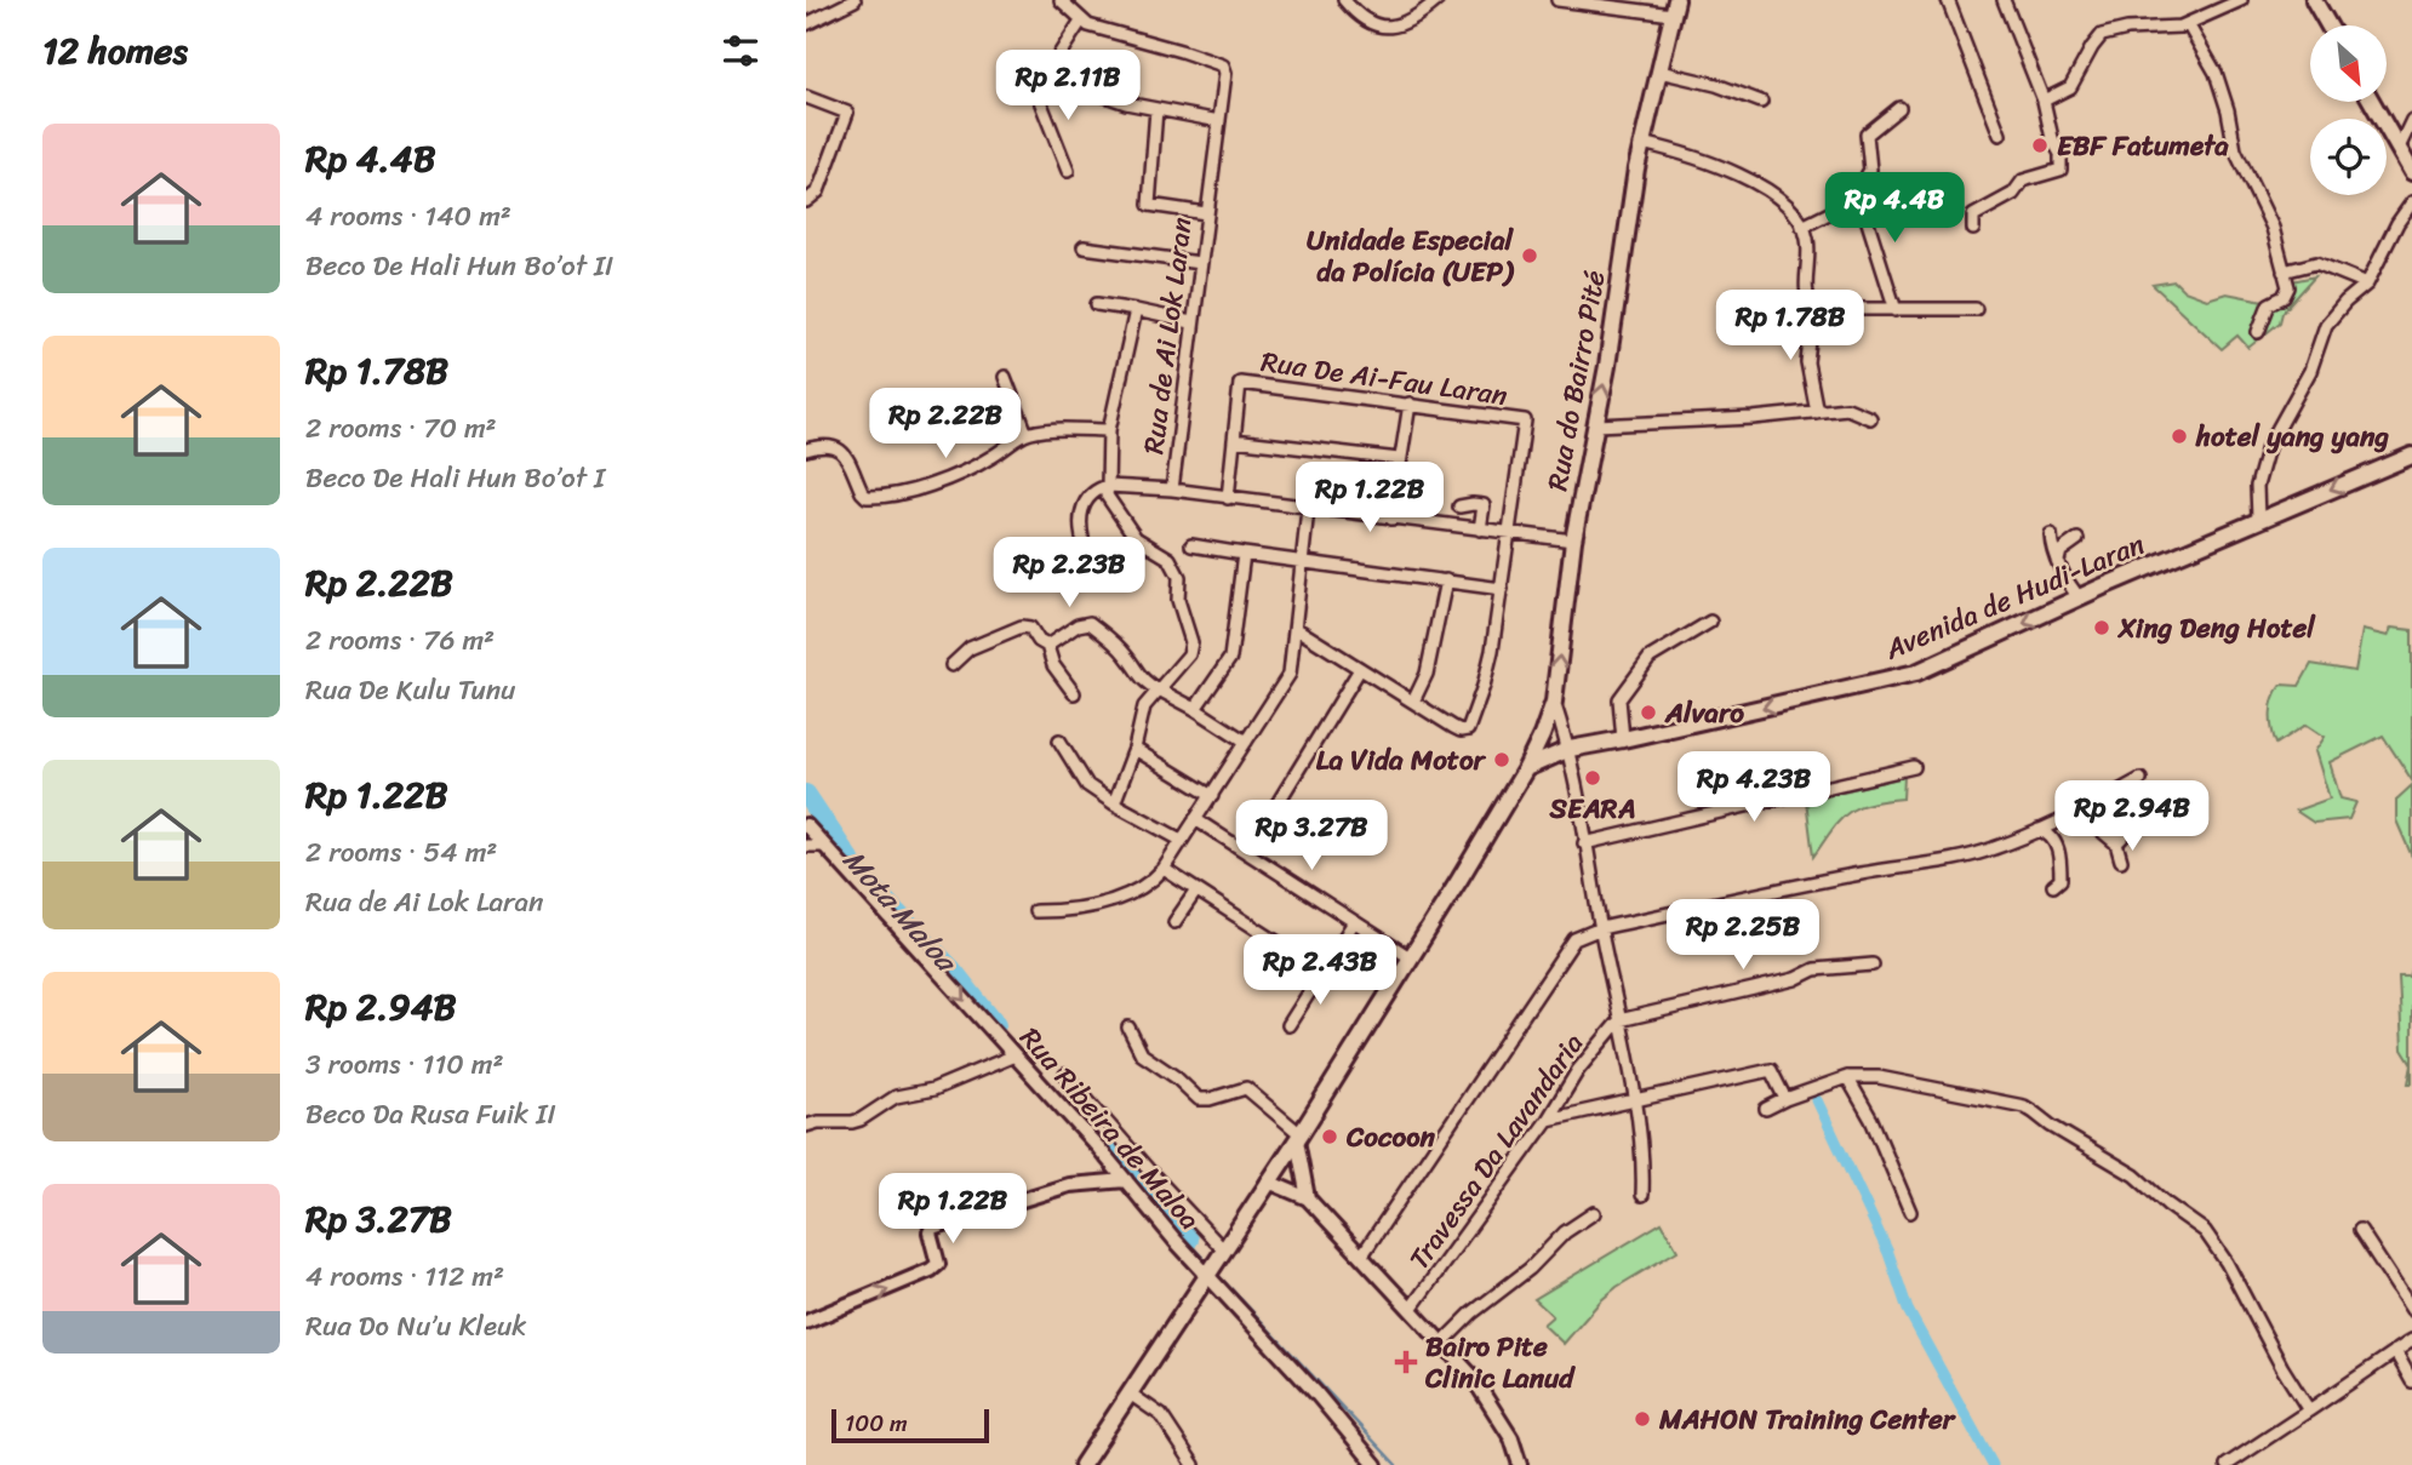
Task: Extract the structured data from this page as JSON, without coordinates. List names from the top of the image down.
{
  "streets": {
    "main road": ["Rua do Bairro Pité", "Avenida de Hudi-Laran"],
    "street": [
      "Rua de Ai Lok Laran",
      "Rua De Ai-Fau Laran",
      "Rua Ribeira de Maloa",
      "Travessa Da Lavandaria"
    ]
  },
  "crossings": [
    ["Rua de Ai Lok Laran", "Rua De Ai-Fau Laran"],
    ["Rua de Ai Lok Laran", "Rua do Bairro Pité"],
    ["Rua do Bairro Pité", "Avenida de Hudi-Laran"],
    ["Rua do Bairro Pité", "Rua Ribeira de Maloa"]
  ],
  "one_way": ["Avenida de Hudi-Laran"],
  "water": ["Mota Maloa"],
  "places": {
    "other": [
      "EBF Fatumeta",
      "Unidade Especial da Polícia (UEP)",
      "hotel yang yang",
      "Xing Deng Hotel",
      "Alvaro",
      "La Vida Motor",
      "SEARA",
      "Cocoon",
      "MAHON Training Center"
    ],
    "health": ["Bairo Pite Clinic Lanud"]
  },
  "scale_bar": "100 m",
  "north": "bottom right",
  "page": {
    "heading": "12 homes",
    "price": [
      "Rp 2.11B",
      "Rp 4.4B",
      "Rp 1.78B",
      "Rp 2.22B",
      "Rp 1.22B",
      "Rp 2.23B",
      "Rp 4.23B",
      "Rp 2.94B",
      "Rp 3.27B",
      "Rp 2.25B",
      "Rp 2.43B",
      "Rp 1.22B"
    ],
    "list": [
      {
        "name": "Rp 4.4B",
        "note": "4 rooms · 140 m² · Beco De Hali Hun Bo’ot II"
      },
      {
        "name": "Rp 1.78B",
        "note": "2 rooms · 70 m² · Beco De Hali Hun Bo’ot I"
      },
      {
        "name": "Rp 2.22B",
        "note": "2 rooms · 76 m² · Rua De Kulu Tunu"
      },
      {
        "name": "Rp 1.22B",
        "note": "2 rooms · 54 m² · Rua de Ai Lok Laran"
      },
      {
        "name": "Rp 2.94B",
        "note": "3 rooms · 110 m² · Beco Da Rusa Fuik II"
      },
      {
        "name": "Rp 3.27B",
        "note": "4 rooms · 112 m² · Rua Do Nu’u Kleuk"
      }
    ],
    "scale": "100 m"
  }
}
